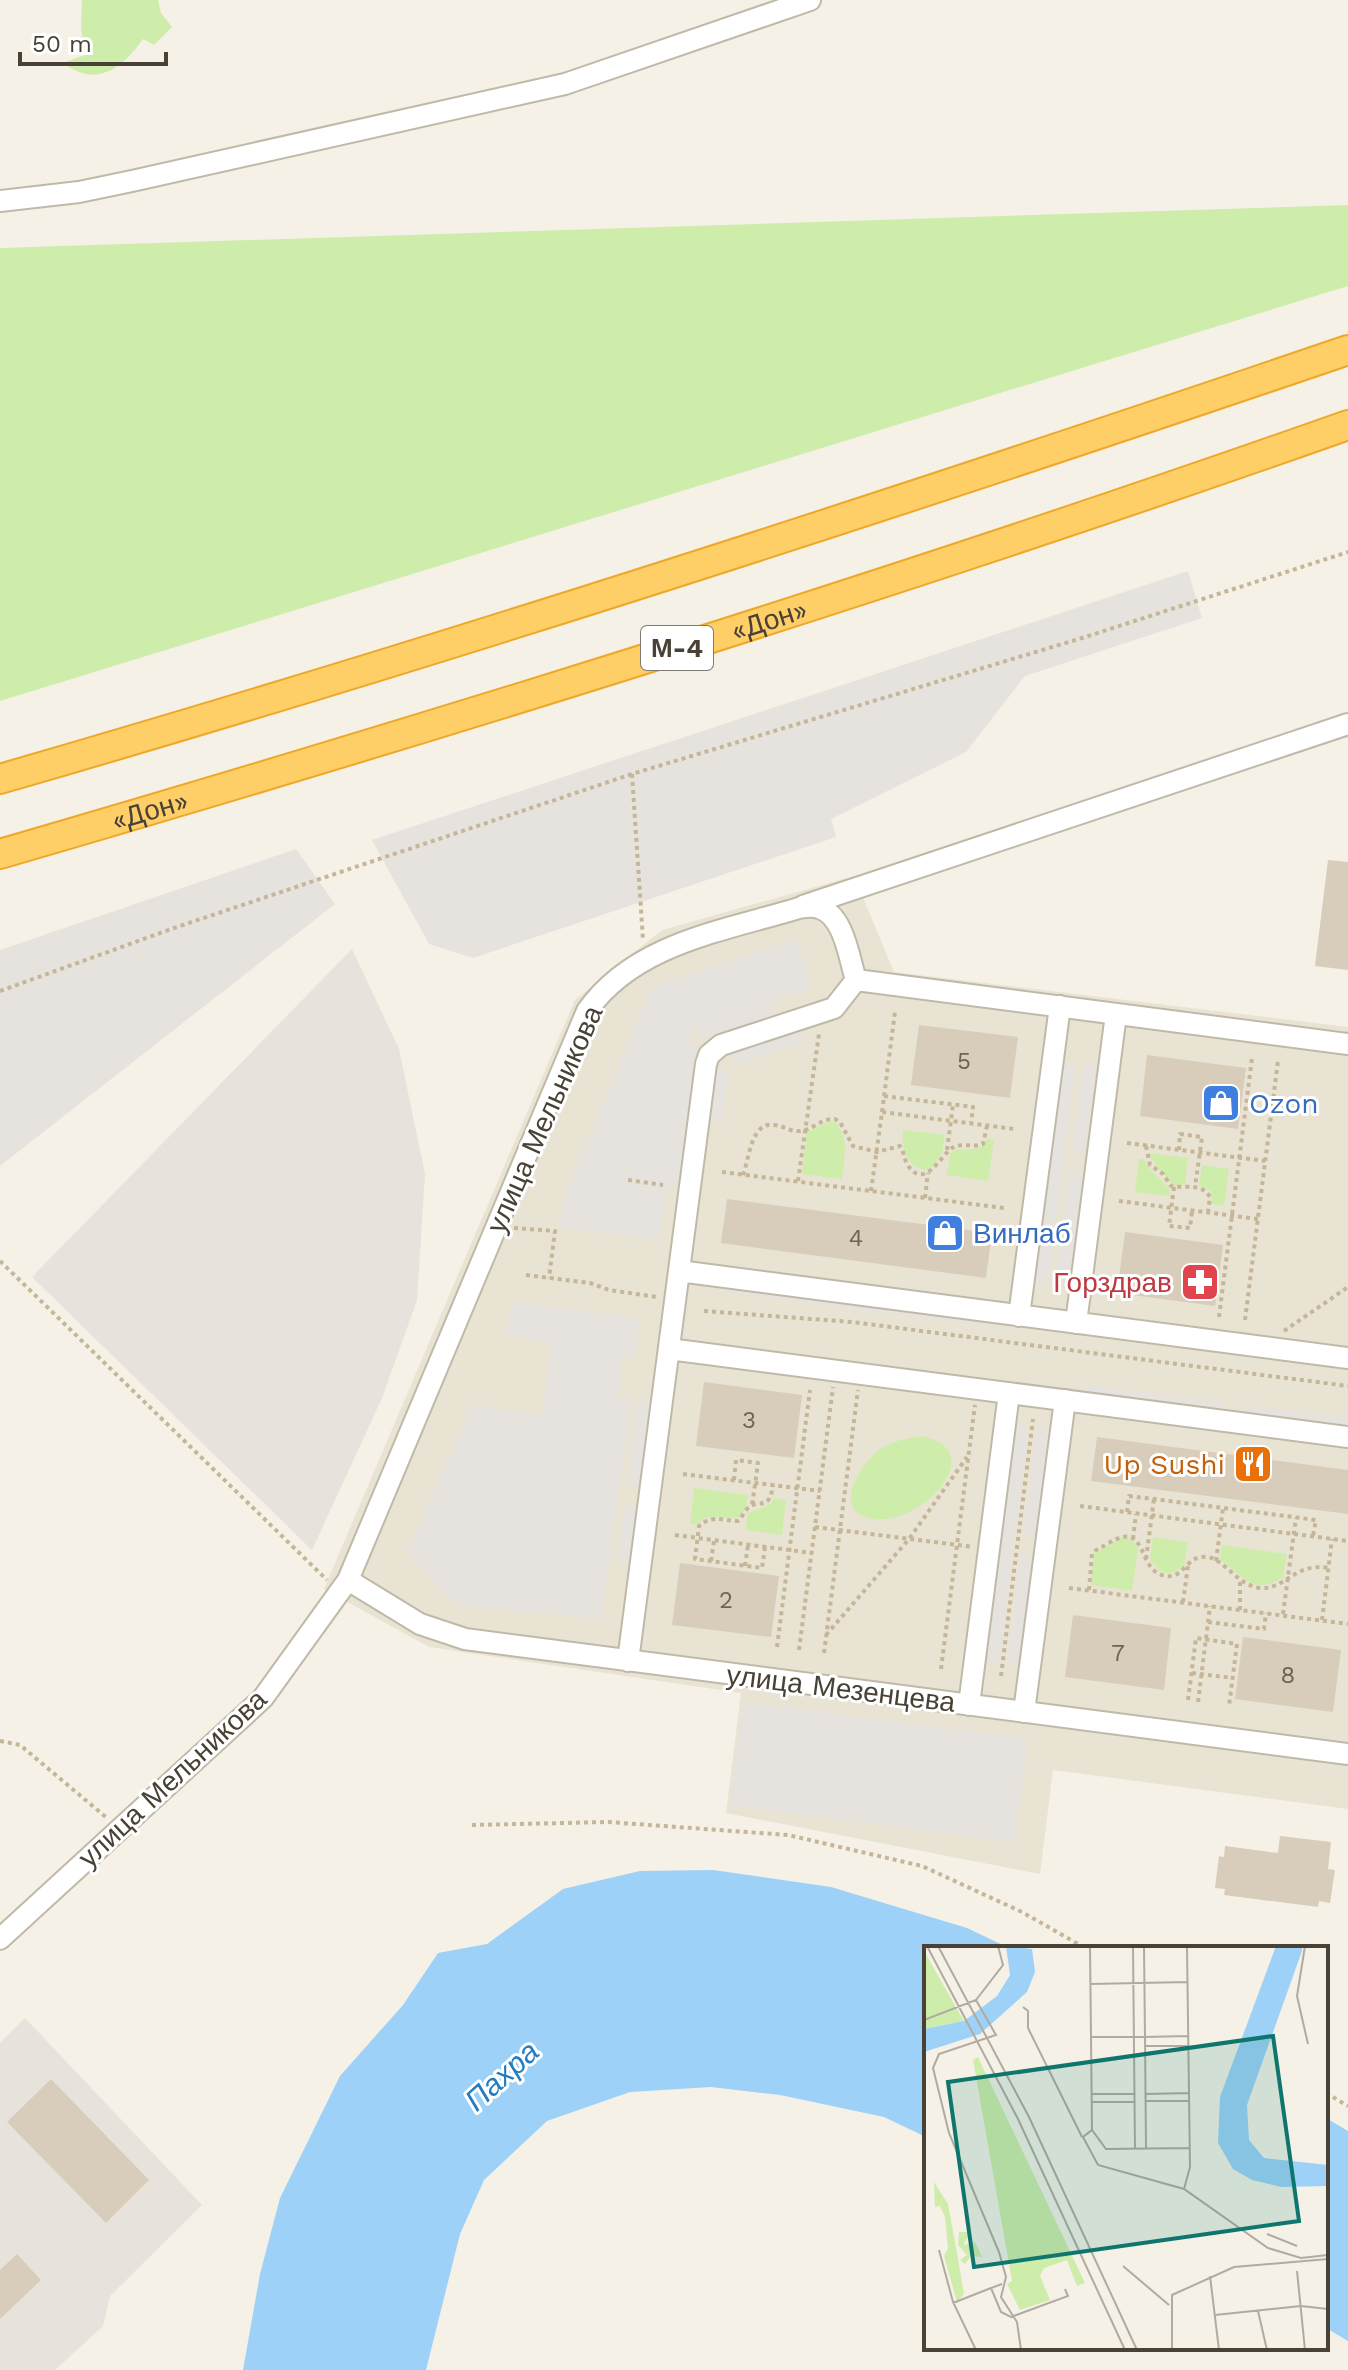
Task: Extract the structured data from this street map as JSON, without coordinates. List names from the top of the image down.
{
  "streets": {
    "highway": ["«Дон»", "М-4"],
    "street": ["улица Мельникова", "улица Мезенцева"]
  },
  "crossings": [
    ["улица Мельникова", "улица Мезенцева"]
  ],
  "water": ["Пахра"],
  "places": {
    "shop": ["Ozon", "Винлаб"],
    "pharmacy": ["Горздрав"],
    "restaurant": ["Up Sushi"]
  },
  "house_numbers": [
    "5",
    "4",
    "3",
    "2",
    "7",
    "8"
  ],
  "scale_bar": "50 m"
}
